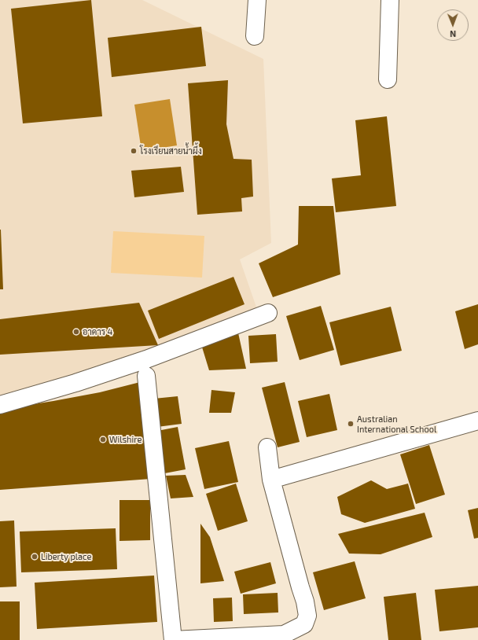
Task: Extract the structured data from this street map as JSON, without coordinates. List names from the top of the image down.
{
  "places": [
    "โรงเรียนสายน้ำผึ้ง",
    "อาคาร 4",
    "Australian International School",
    "Wilshire",
    "Liberty place"
  ],
  "north": "bottom"
}
